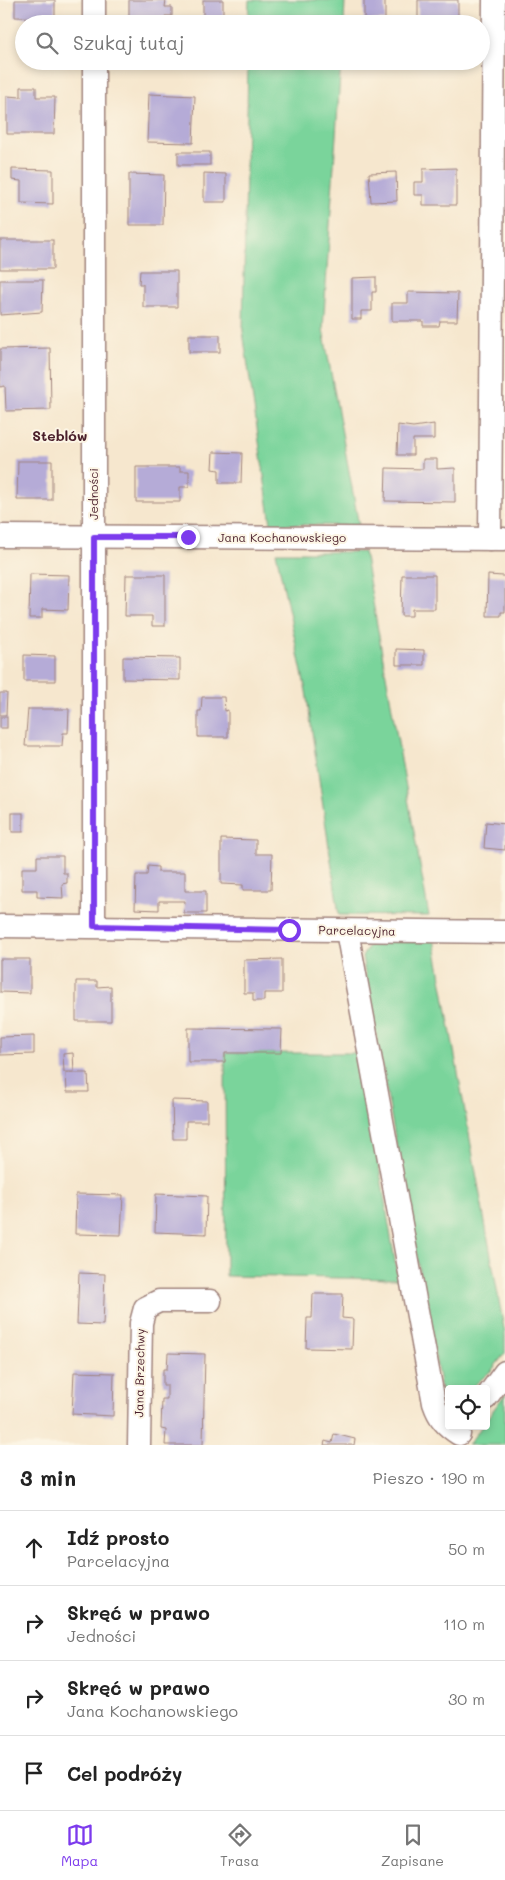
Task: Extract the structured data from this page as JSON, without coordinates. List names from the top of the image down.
{
  "streets": {
    "street": [
      "Jedności",
      "Jana Kochanowskiego",
      "Parcelacyjna",
      "Jana Brzechwy"
    ]
  },
  "crossings": [
    ["Jedności", "Jana Kochanowskiego"],
    ["Jedności", "Parcelacyjna"]
  ],
  "districts": ["Steblów"],
  "page": {
    "search": "Szukaj tutaj",
    "heading": ["3 min", "Pieszo · 190 m"],
    "list": [
      ["Idź prosto", "Parcelacyjna", "50 m"],
      ["Skręć w prawo", "Jedności", "110 m"],
      ["Skręć w prawo", "Jana Kochanowskiego", "30 m"],
      "Cel podróży"
    ],
    "nav": ["Mapa", "Trasa", "Zapisane"]
  }
}
